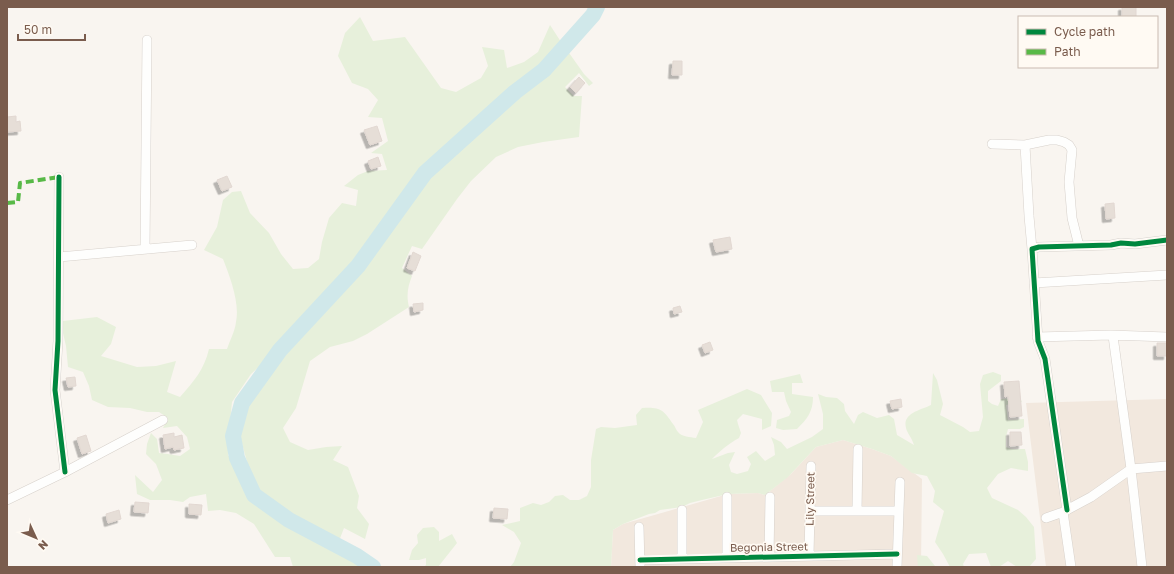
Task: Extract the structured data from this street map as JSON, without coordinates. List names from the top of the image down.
{
  "streets": {
    "street": ["Lily Street", "Begonia Street"]
  },
  "crossings": [
    ["Lily Street", "Begonia Street"]
  ],
  "legend": ["Cycle path", "Path"],
  "scale_bar": "50 m",
  "north": "bottom right"
}
